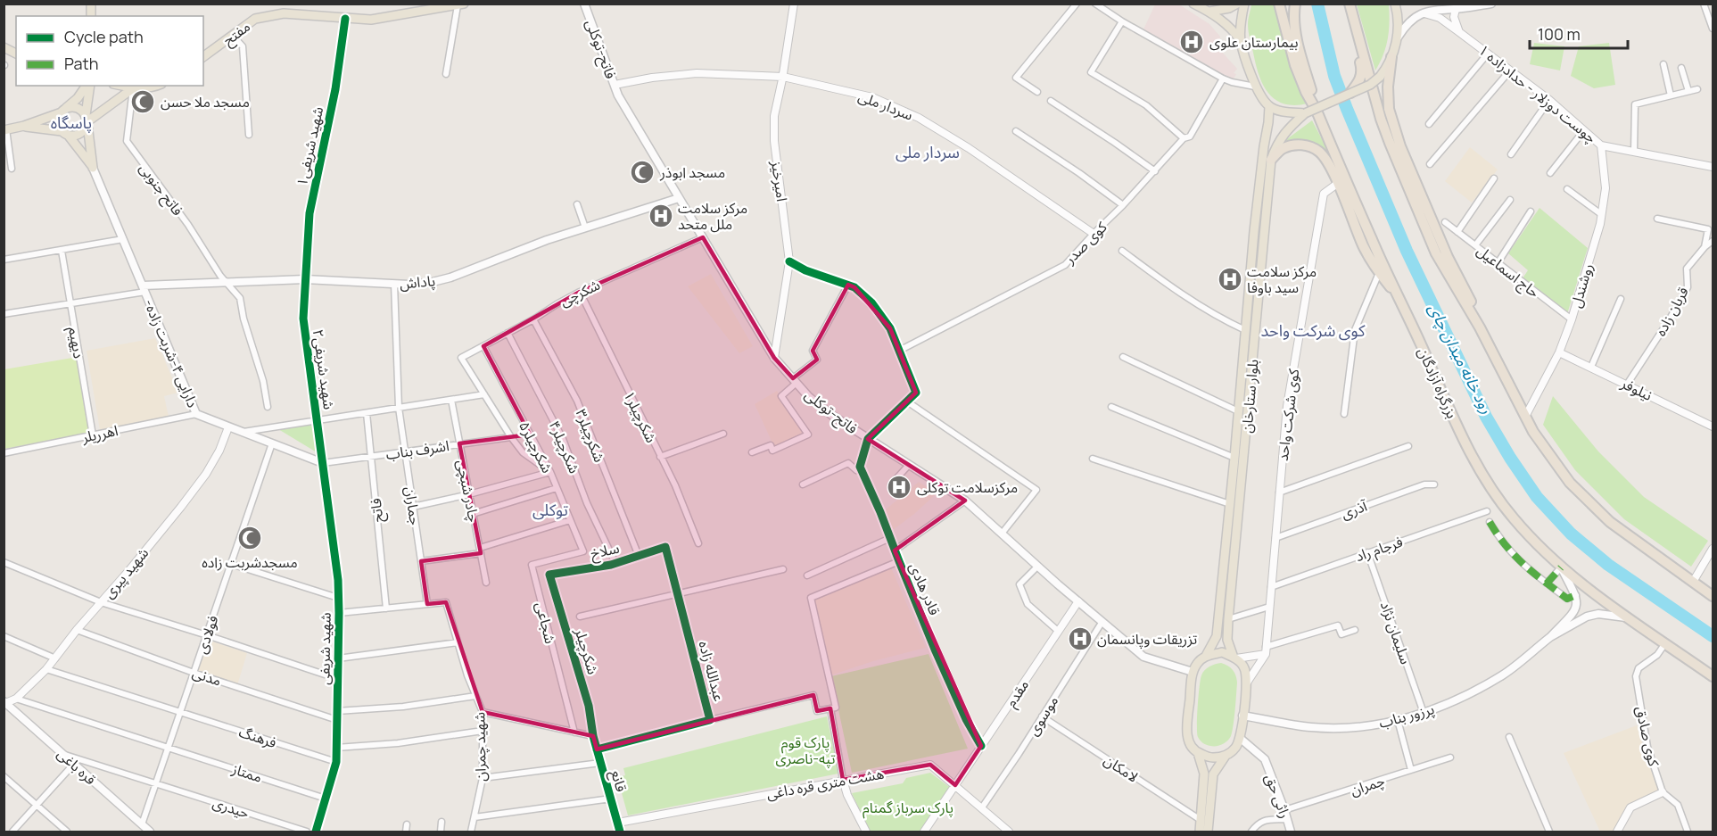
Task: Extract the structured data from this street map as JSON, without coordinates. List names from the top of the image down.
{
  "streets": {
    "highway": ["بزرگراه آزادگان"],
    "main road": [
      "مفتح",
      "فاتح-توکلی",
      "پاداش",
      "-دارایی ۴-شربت زاده",
      "بلوار ستارخان",
      "پرزور بناب",
      "قره باغی",
      "راثی حق"
    ],
    "street": [
      "چوست دوزلار - حدادزاده ۱",
      "سردار ملی",
      "شهید شریفی۱",
      "امیرخیز",
      "فاتح جنوبی",
      "کوی صدر",
      "حاج اسماعیل",
      "روشندل",
      "شکرچی",
      "قربان زاده",
      "دیهیم",
      "شهید شریفی۲",
      "نیلوفر",
      "کوی شرکت واحد",
      "شکرچیلر۱",
      "اهرریلر",
      "شکرچیلر۳",
      "شکرچیلر۵",
      "شکرچیلر۴",
      "اشرف بناب",
      "چادر شبچی",
      "جماران",
      "آذری",
      "فاتح",
      "فرجام راد",
      "سلاخ",
      "شهید پیری",
      "قادر هادی",
      "شجاعی",
      "سلیمان نژاد",
      "فولادی",
      "شهید شریفى",
      "شکرچیلر",
      "عبدالله زاده",
      "مدنی",
      "مقدم",
      "موسوی",
      "کوی صادق",
      "فرهنگ",
      "شهید چمران",
      "لامکان",
      "ممتاز",
      "قانع",
      "هشت متری قره داغی",
      "چمران",
      "حیدری"
    ]
  },
  "crossings": [
    ["مفتح", "شهید شریفی۱"],
    ["فاتح-توکلی", "سردار ملی"],
    ["فاتح-توکلی", "امیرخیز"],
    ["فاتح-توکلی", "پاداش"],
    ["فاتح-توکلی", "شکرچی"],
    ["فاتح-توکلی", "بلوار ستارخان"],
    ["فاتح-توکلی", "مقدم"],
    ["فاتح-توکلی", "موسوی"],
    ["چوست دوزلار - حدادزاده ۱", "روشندل"],
    ["سردار ملی", "امیرخیز"],
    ["سردار ملی", "کوی صدر"],
    ["شهید شریفی۱", "پاداش"],
    ["شهید شریفی۱", "شهید شریفی۲"],
    ["فاتح جنوبی", "پاداش"],
    ["حاج اسماعیل", "روشندل"],
    ["پاداش", "-دارایی ۴-شربت زاده"],
    ["پاداش", "شهید شریفی۲"],
    ["پاداش", "جماران"],
    ["روشندل", "نیلوفر"],
    ["شکرچی", "شکرچیلر۱"],
    ["شکرچی", "شکرچیلر۳"],
    ["شکرچی", "شکرچیلر۵"],
    ["شکرچی", "شکرچیلر۴"],
    ["قربان زاده", "نیلوفر"],
    ["دیهیم", "اهرریلر"],
    ["-دارایی ۴-شربت زاده", "شهید شریفی۲"],
    ["-دارایی ۴-شربت زاده", "اهرریلر"],
    ["-دارایی ۴-شربت زاده", "اشرف بناب"],
    ["-دارایی ۴-شربت زاده", "شهید پیری"],
    ["-دارایی ۴-شربت زاده", "فولادی"],
    ["-دارایی ۴-شربت زاده", "شهید شریفى"],
    ["شهید شریفی۲", "اشرف بناب"],
    ["شهید شریفی۲", "شهید شریفى"],
    ["بزرگراه آزادگان", "کوی صادق"],
    ["کوی شرکت واحد", "آذری"],
    ["کوی شرکت واحد", "فرجام راد"],
    ["شکرچیلر۳", "سلاخ"],
    ["شکرچیلر۵", "شجاعی"],
    ["شکرچیلر۴", "سلاخ"],
    ["اشرف بناب", "چادر شبچی"],
    ["اشرف بناب", "جماران"],
    ["اشرف بناب", "فاتح"],
    ["اشرف بناب", "شهید شریفى"],
    ["جماران", "شهید چمران"],
    ["فرجام راد", "سلیمان نژاد"],
    ["سلاخ", "شکرچیلر"],
    ["سلاخ", "عبدالله زاده"],
    ["شهید پیری", "مدنی"],
    ["شهید پیری", "فرهنگ"],
    ["شهید پیری", "قره باغی"],
    ["قادر هادی", "مقدم"],
    ["سلیمان نژاد", "پرزور بناب"],
    ["فولادی", "مدنی"],
    ["فولادی", "فرهنگ"],
    ["فولادی", "قره باغی"],
    ["فولادی", "ممتاز"],
    ["فولادی", "حیدری"],
    ["شهید شریفى", "مدنی"],
    ["شهید شریفى", "فرهنگ"],
    ["شهید شریفى", "ممتاز"],
    ["شکرچیلر", "قانع"],
    ["عبدالله زاده", "قانع"],
    ["مقدم", "هشت متری قره داغی"],
    ["موسوی", "لامکان"],
    ["موسوی", "هشت متری قره داغی"],
    ["قره باغی", "حیدری"],
    ["قانع", "هشت متری قره داغی"],
    ["چمران", "راثی حق"]
  ],
  "districts": [
    "پاسگاه",
    "سردار ملی",
    "کوی شرکت واحد",
    "توکلی"
  ],
  "water": ["رود خانه میدان چای"],
  "parks": ["پارک قوم تپه-ناصری", "پارک سرباز گمنام"],
  "places": {
    "hospital": [
      "بیمارستان علوی",
      "مرکز سلامت ملل متحد",
      "مرکز سلامت سید باوفا",
      "مرکزسلامت توکلی",
      "تزریقات وپانسمان"
    ],
    "mosque": ["مسجد ملا حسن", "مسجد ابوذر", "مسجدشربت زاده"]
  },
  "legend": ["Cycle path", "Path"],
  "scale_bar": "100 m"
}
